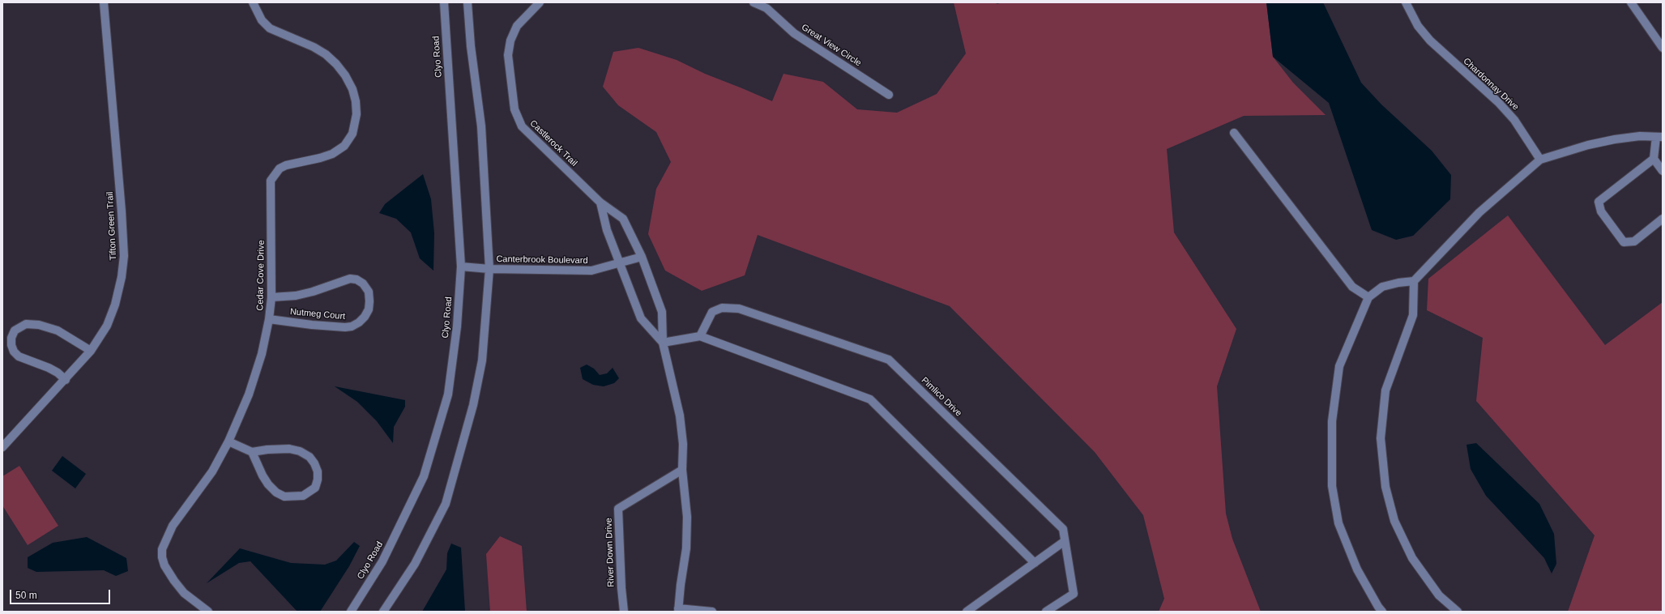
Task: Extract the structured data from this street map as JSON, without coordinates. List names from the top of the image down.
{
  "streets": {
    "street": [
      "Great View Circle",
      "Clyo Road",
      "Chardonnay Drive",
      "Castlerock Trail",
      "Tifton Green Trail",
      "Canterbrook Boulevard",
      "Cedar Cove Drive",
      "Nutmeg Court",
      "Pimlico Drive",
      "River Down Drive"
    ]
  },
  "crossings": [
    ["Clyo Road", "Canterbrook Boulevard"],
    ["Castlerock Trail", "Canterbrook Boulevard"],
    ["Cedar Cove Drive", "Nutmeg Court"]
  ],
  "scale_bar": "50 m"
}
